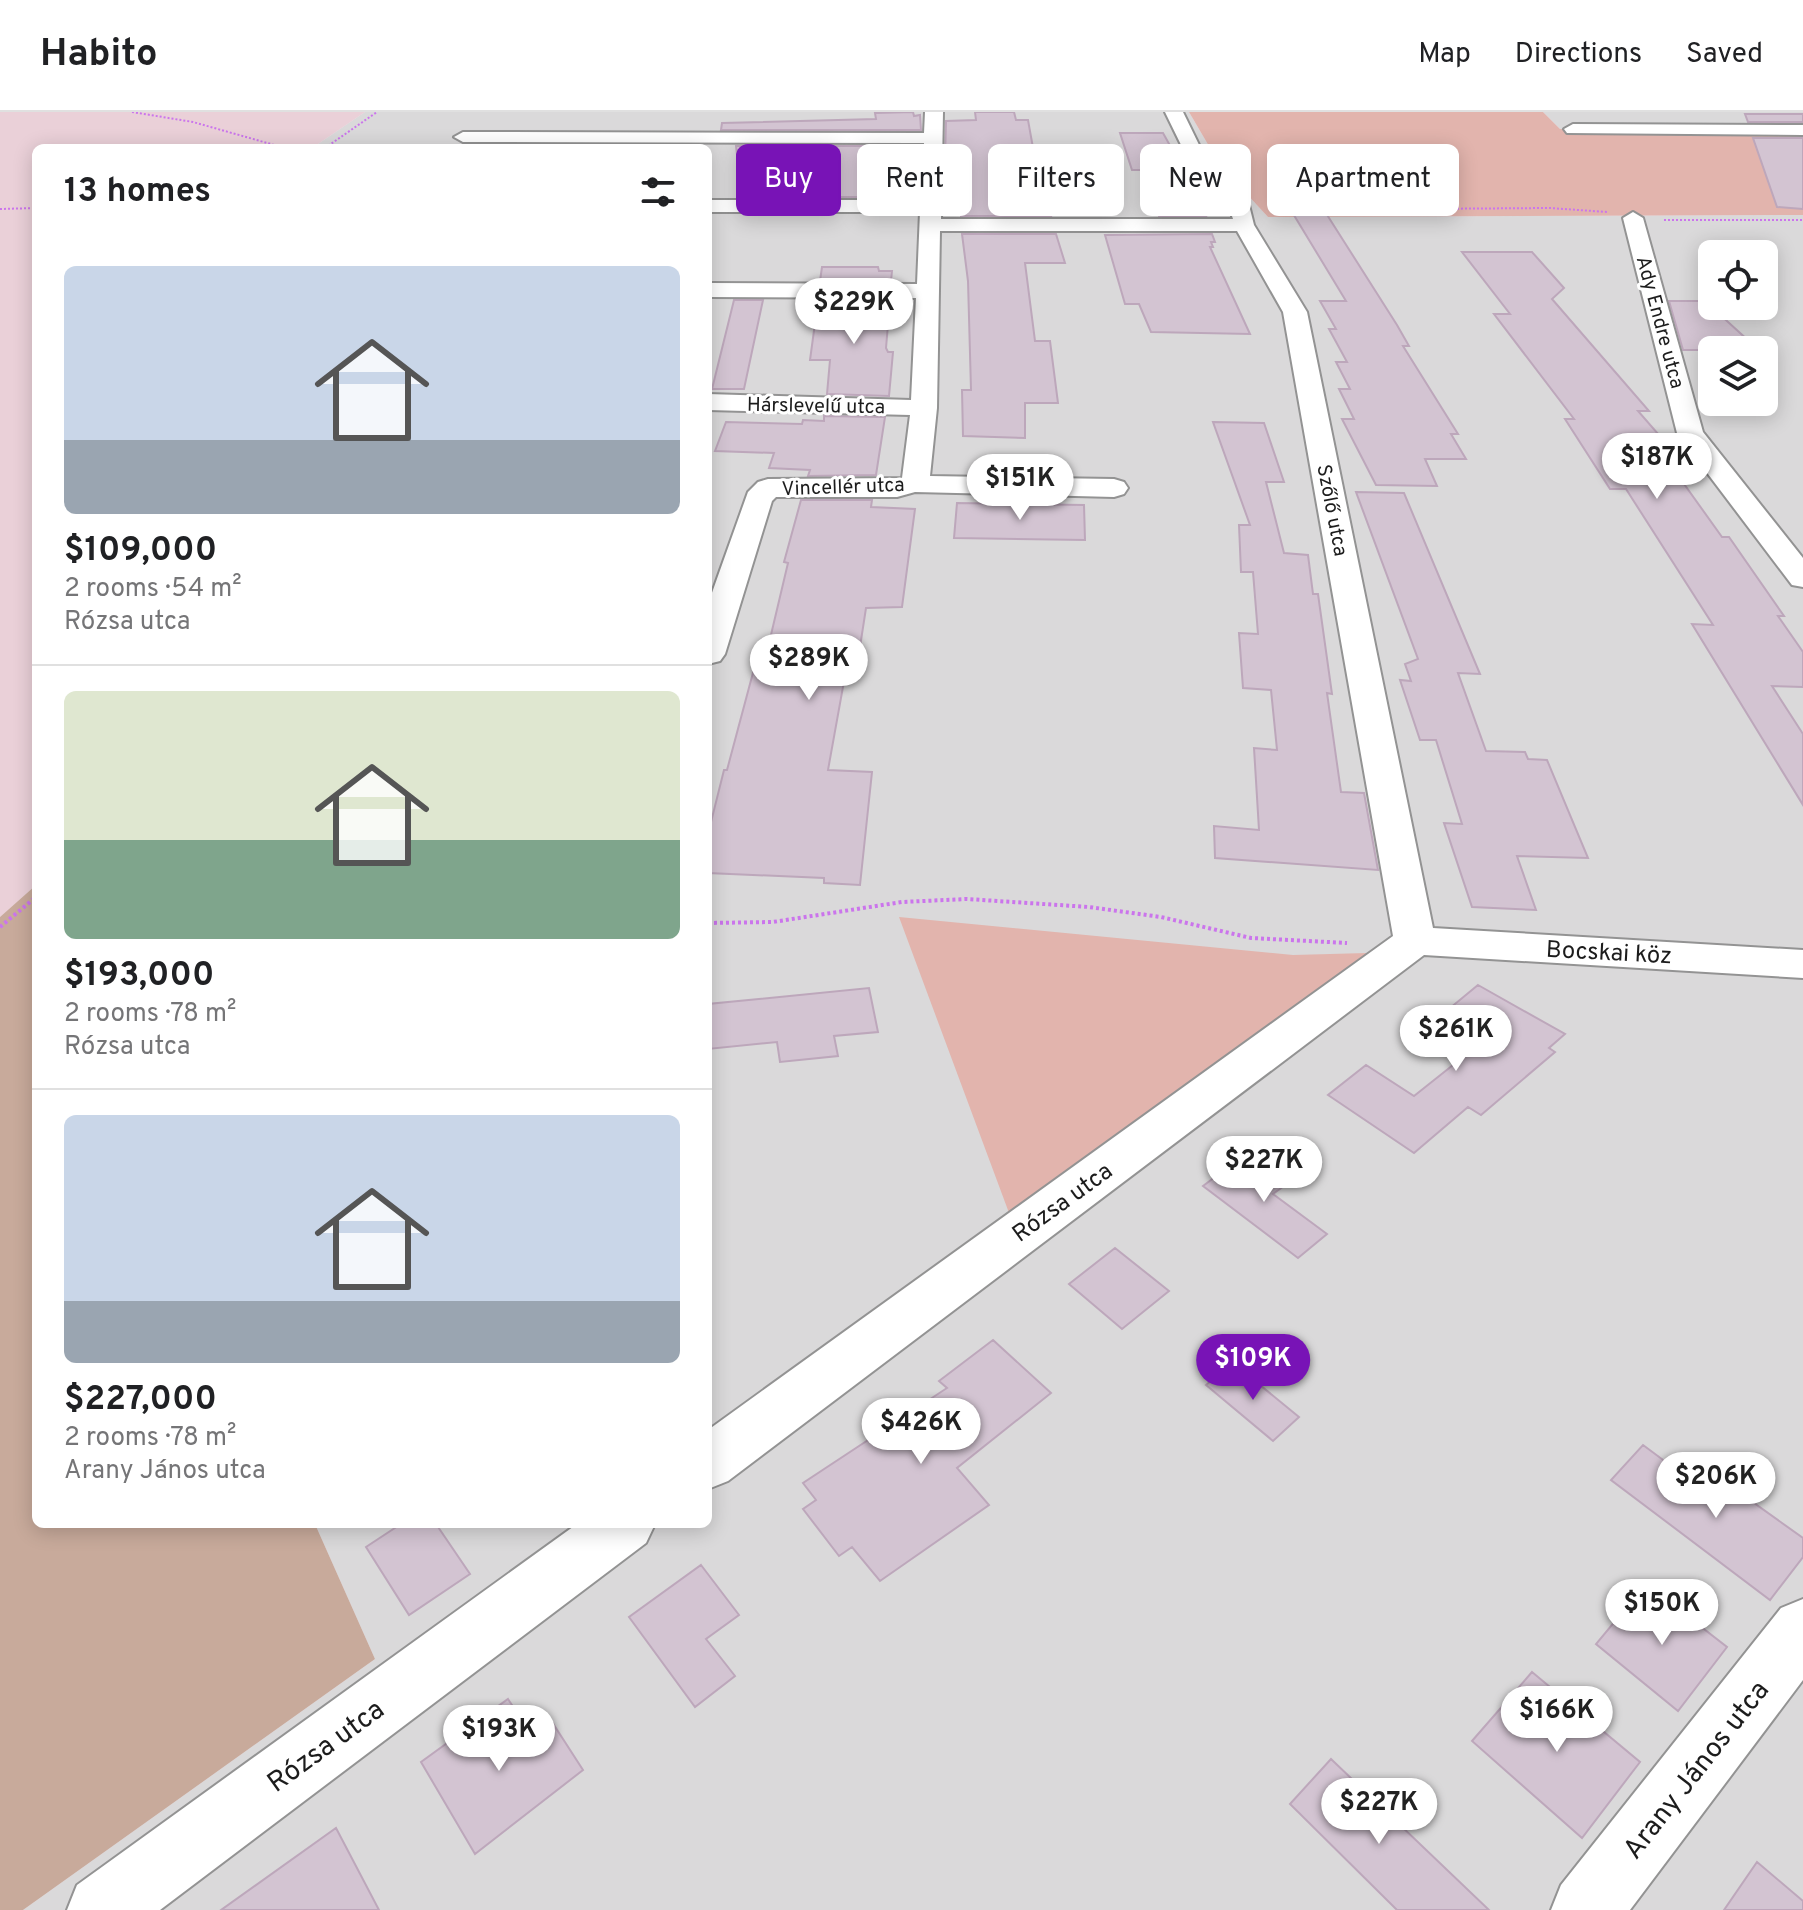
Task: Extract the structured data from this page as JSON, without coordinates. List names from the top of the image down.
{
  "streets": {
    "street": [
      "Ady Endre utca",
      "Hárslevelű utca",
      "Vincellér utca",
      "Szőlő utca",
      "Bocskai köz",
      "Rózsa utca",
      "Arany János utca"
    ]
  },
  "crossings": [
    ["Hárslevelű utca", "Vincellér utca"],
    ["Szőlő utca", "Bocskai köz"],
    ["Szőlő utca", "Rózsa utca"],
    ["Bocskai köz", "Rózsa utca"]
  ],
  "page": {
    "header": "Habito",
    "nav": ["Map", "Directions", "Saved"],
    "chip": [
      "Buy",
      "Rent",
      "Filters",
      "New",
      "Apartment"
    ],
    "heading": "13 homes",
    "list": [
      {
        "name": "$109,000",
        "note": "2 rooms · 54 m² · Rózsa utca"
      },
      {
        "name": "$193,000",
        "note": "2 rooms · 78 m² · Rózsa utca"
      },
      {
        "name": "$227,000",
        "note": "2 rooms · 78 m² · Arany János utca"
      }
    ],
    "price": [
      "$229K",
      "$187K",
      "$151K",
      "$289K",
      "$261K",
      "$227K",
      "$109K",
      "$426K",
      "$206K",
      "$150K",
      "$166K",
      "$193K",
      "$227K"
    ]
  }
}
